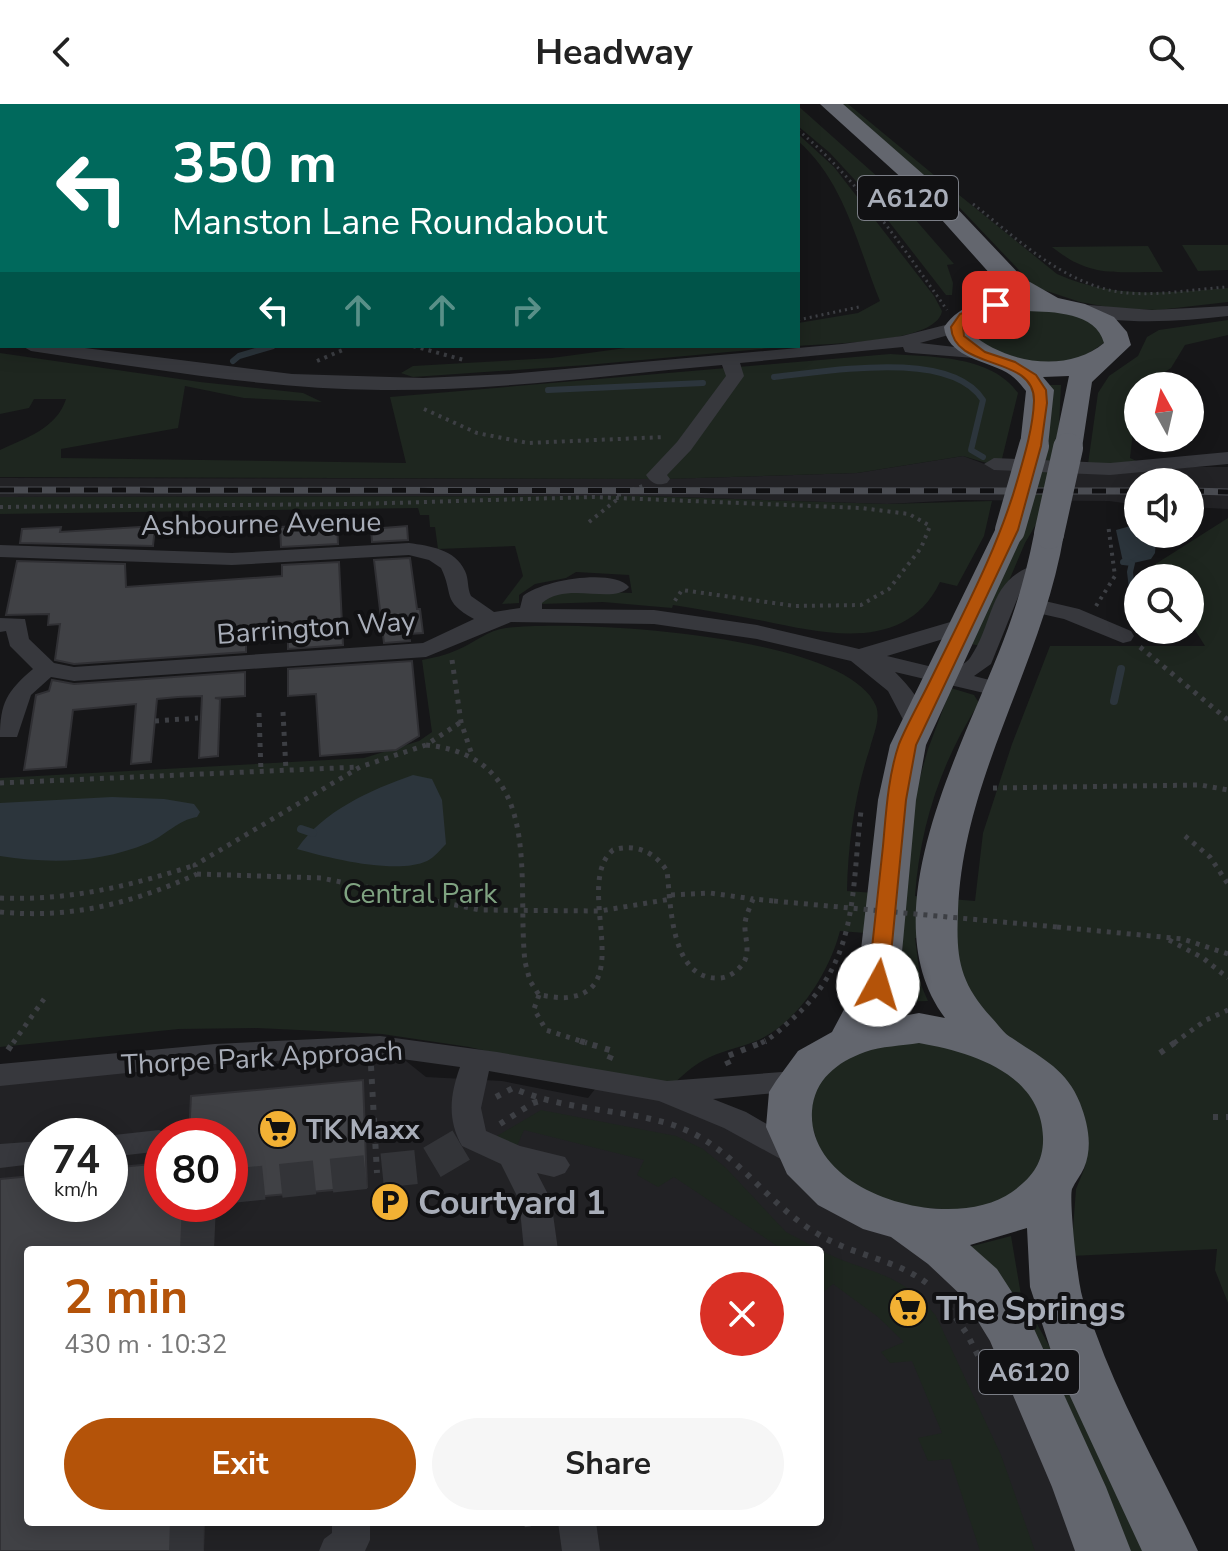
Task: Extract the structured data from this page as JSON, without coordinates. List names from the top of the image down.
{
  "streets": {
    "highway": ["A6120"],
    "street": ["Ashbourne Avenue", "Barrington Way", "Thorpe Park Approach"]
  },
  "crossings": [
    ["A6120", "Thorpe Park Approach"],
    ["Ashbourne Avenue", "Barrington Way"]
  ],
  "parks": ["Central Park"],
  "places": {
    "supermarket": ["TK Maxx", "The Springs"],
    "parking": ["Courtyard 1"]
  },
  "north": "top",
  "page": {
    "header": "Headway",
    "turn": ["350 m", "Manston Lane Roundabout"],
    "speed": "74 km/h",
    "limit": "80",
    "heading": ["2 min", "430 m · 10:32"],
    "buttons": ["Exit", "Share"]
  }
}
